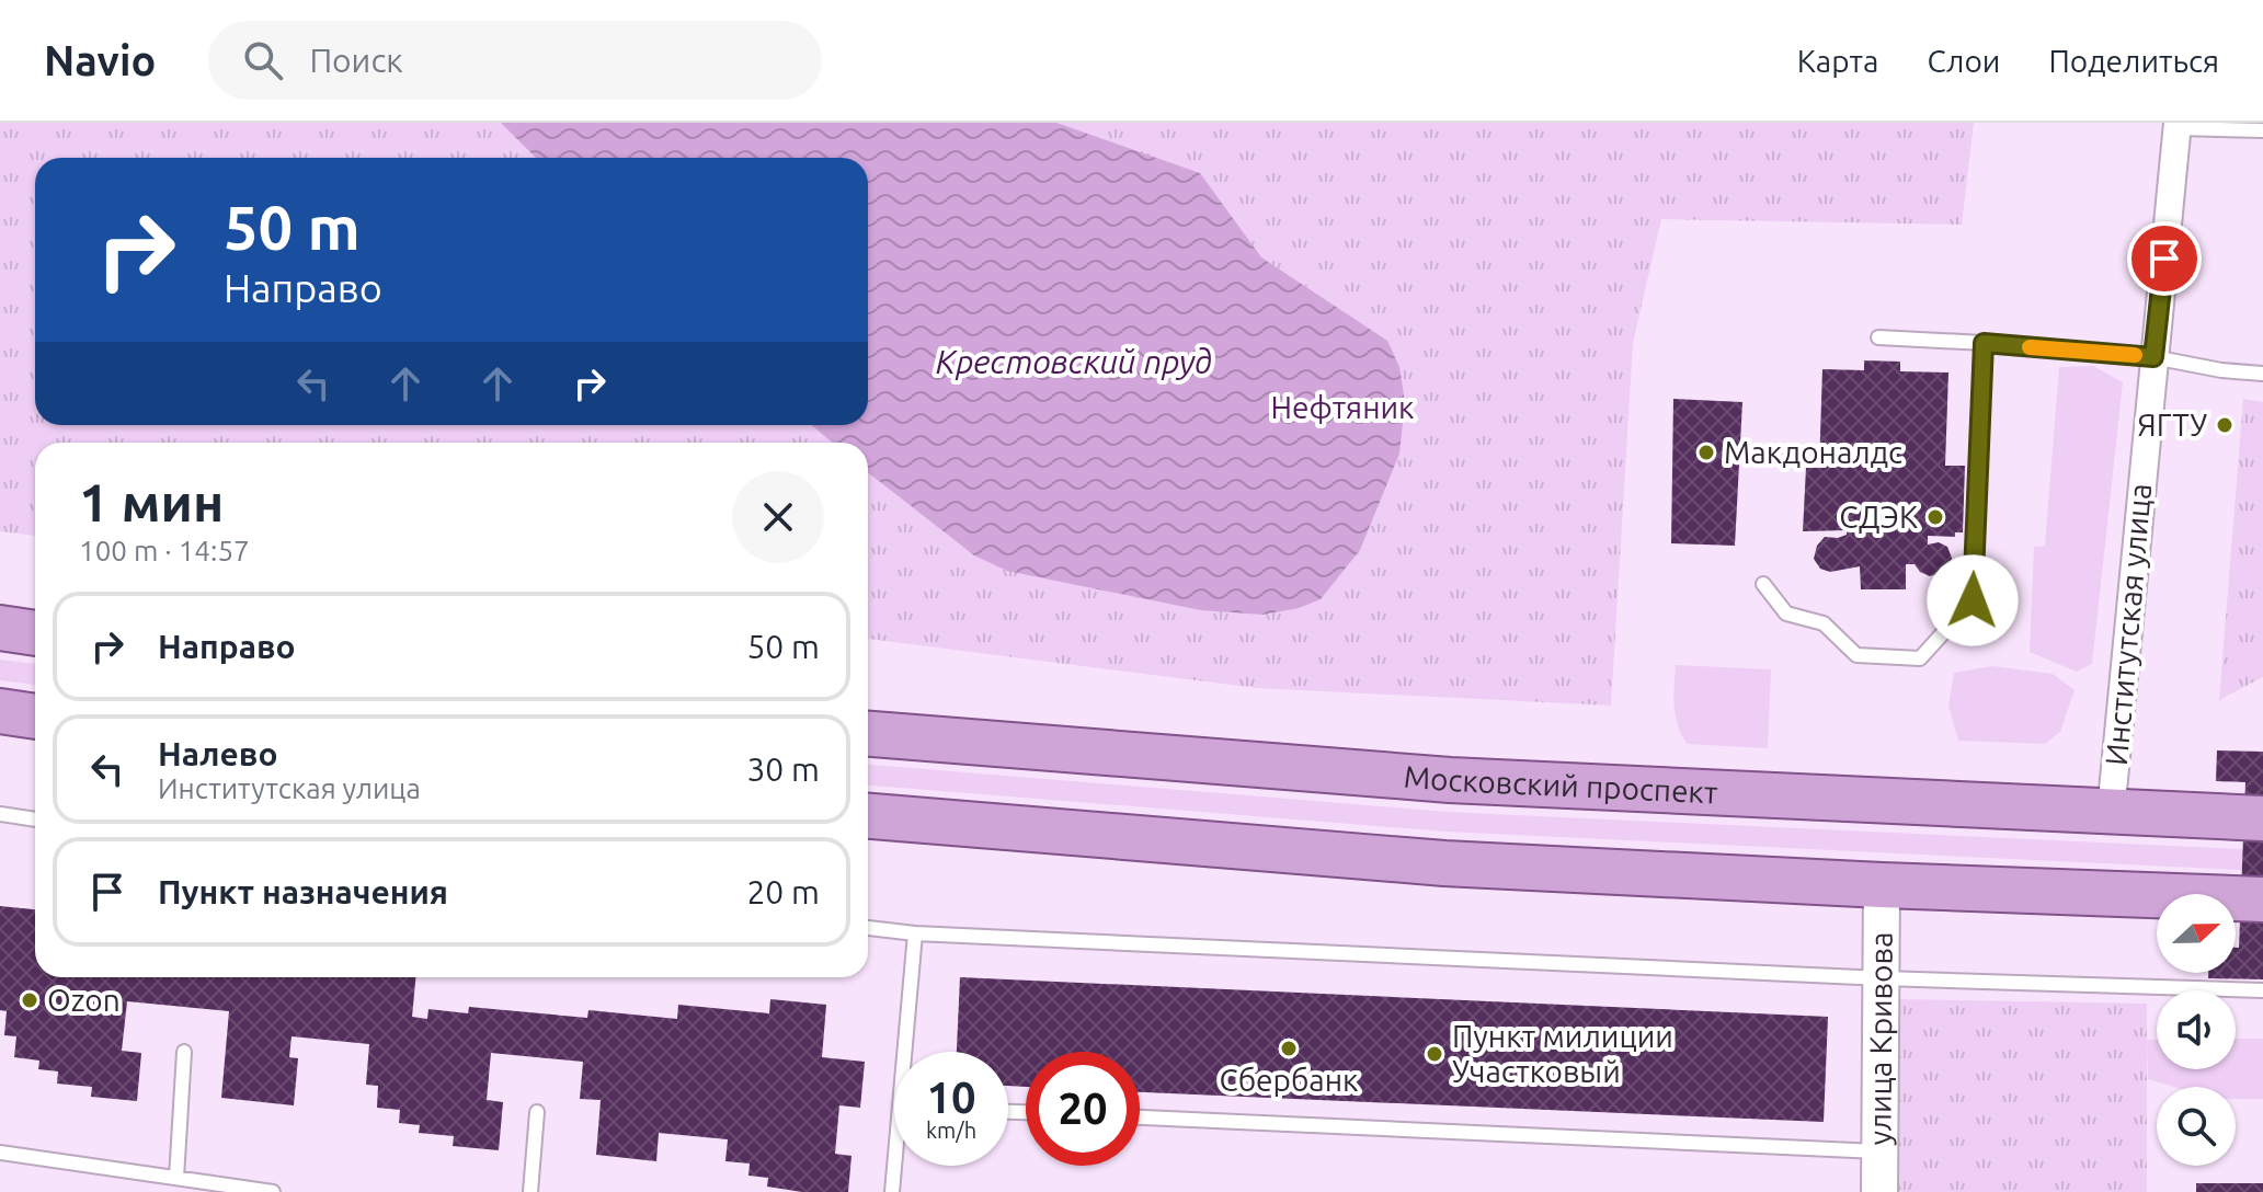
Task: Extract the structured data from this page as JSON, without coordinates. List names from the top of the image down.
{
  "streets": {
    "main road": ["Московский проспект"],
    "street": ["Институтская улица", "улица Кривова"]
  },
  "crossings": [
    ["Институтская улица", "Московский проспект"]
  ],
  "water": ["Крестовский пруд"],
  "parks": ["Нефтяник"],
  "places": [
    "ЯГТУ",
    "Макдоналдс",
    "СДЭК",
    "Ozon",
    "Сбербанк",
    "Пункт милиции Участковый"
  ],
  "north": "right",
  "page": {
    "header": "Navio",
    "search": "Поиск",
    "nav": ["Карта", "Слои", "Поделиться"],
    "turn": ["50 m", "Направо"],
    "heading": ["1 мин", "100 m · 14:57"],
    "list": [
      {
        "name": "Направо",
        "value": "50 m"
      },
      {
        "name": "Налево",
        "note": "Институтская улица",
        "value": "30 m"
      },
      {
        "name": "Пункт назначения",
        "value": "20 m"
      }
    ],
    "speed": "10 km/h",
    "limit": "20"
  }
}
